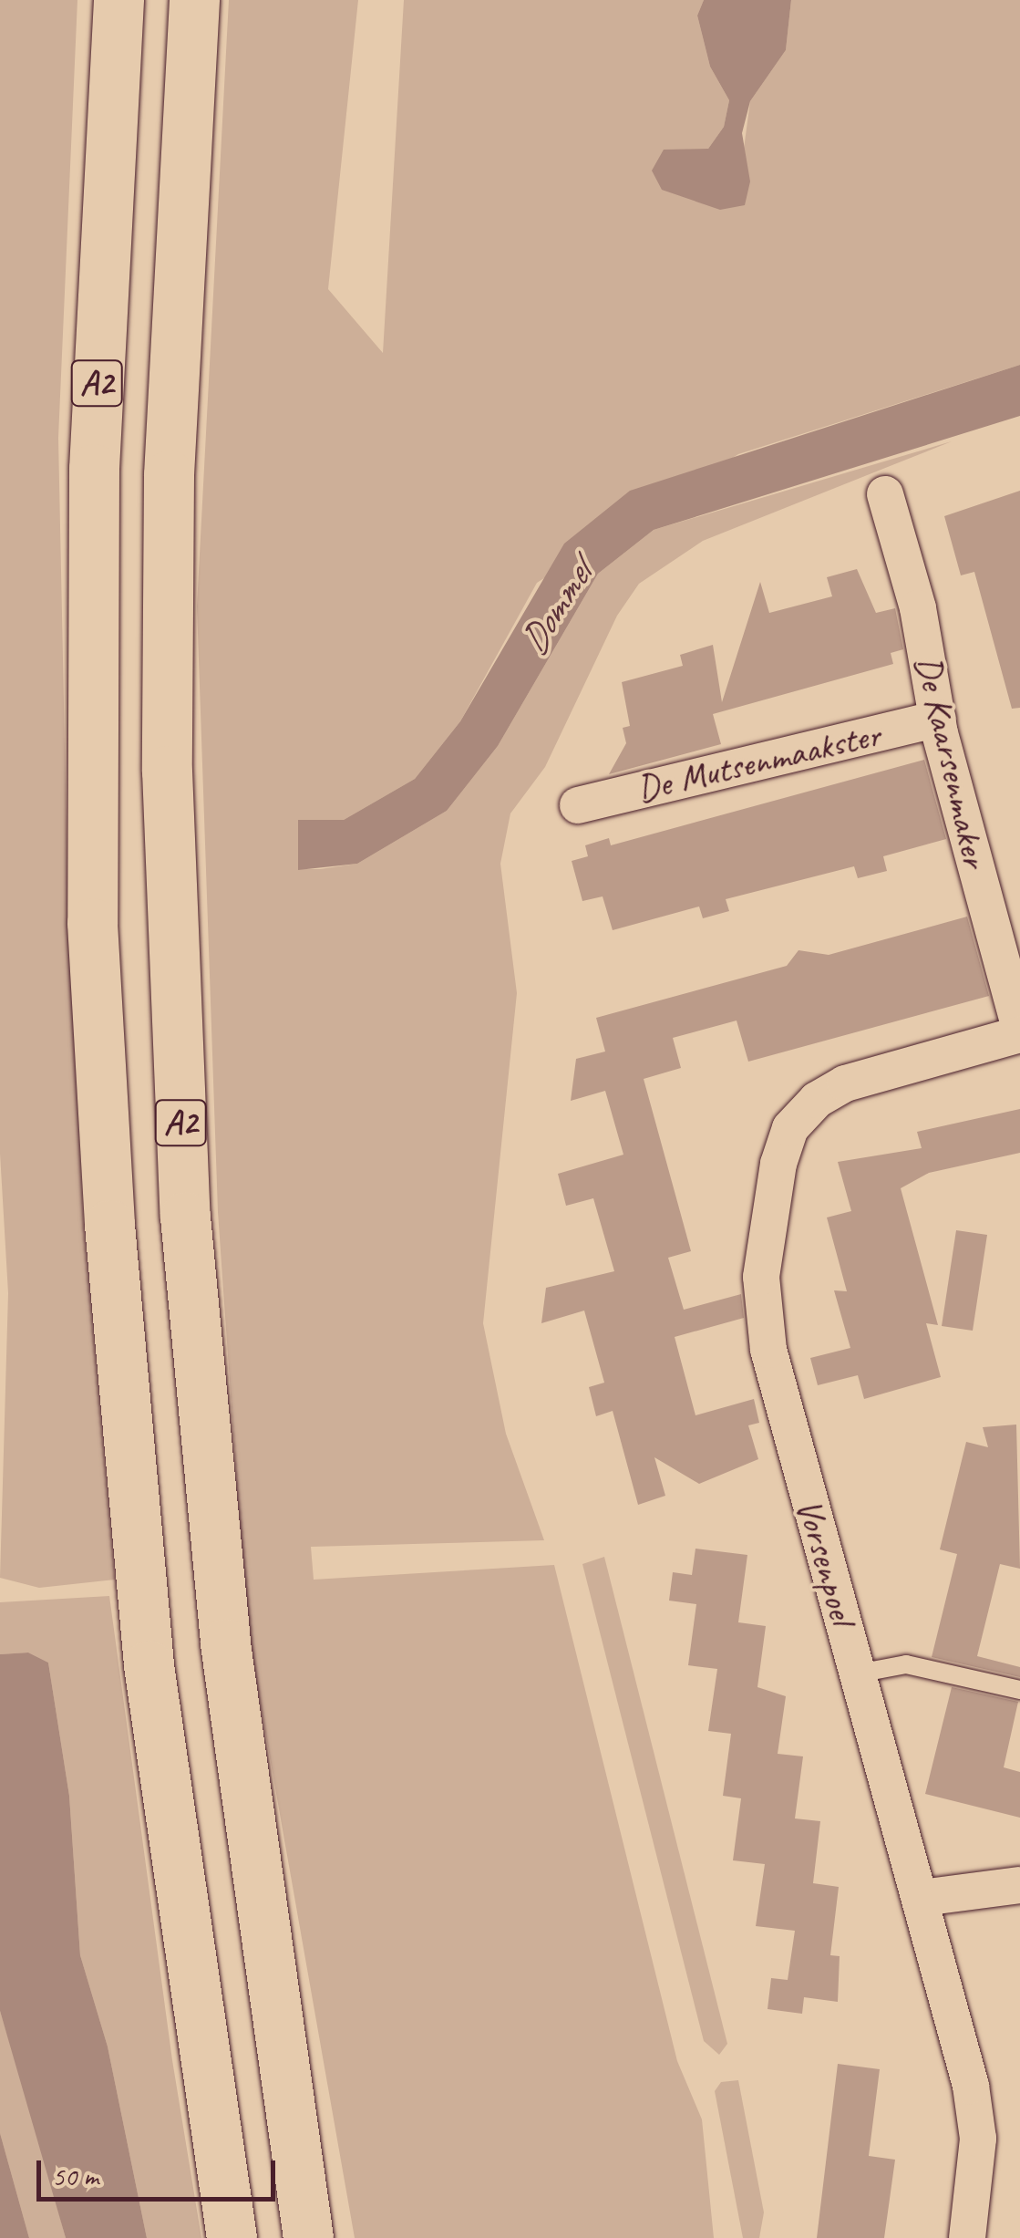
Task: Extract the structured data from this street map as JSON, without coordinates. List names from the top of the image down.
{
  "streets": {
    "highway": ["A2"],
    "street": ["De Mutsenmaakster", "De Kaarsenmaker", "Vorsenpoel"]
  },
  "crossings": [
    ["De Mutsenmaakster", "De Kaarsenmaker"],
    ["De Kaarsenmaker", "Vorsenpoel"]
  ],
  "water": ["Dommel"],
  "scale_bar": "50 m"
}
